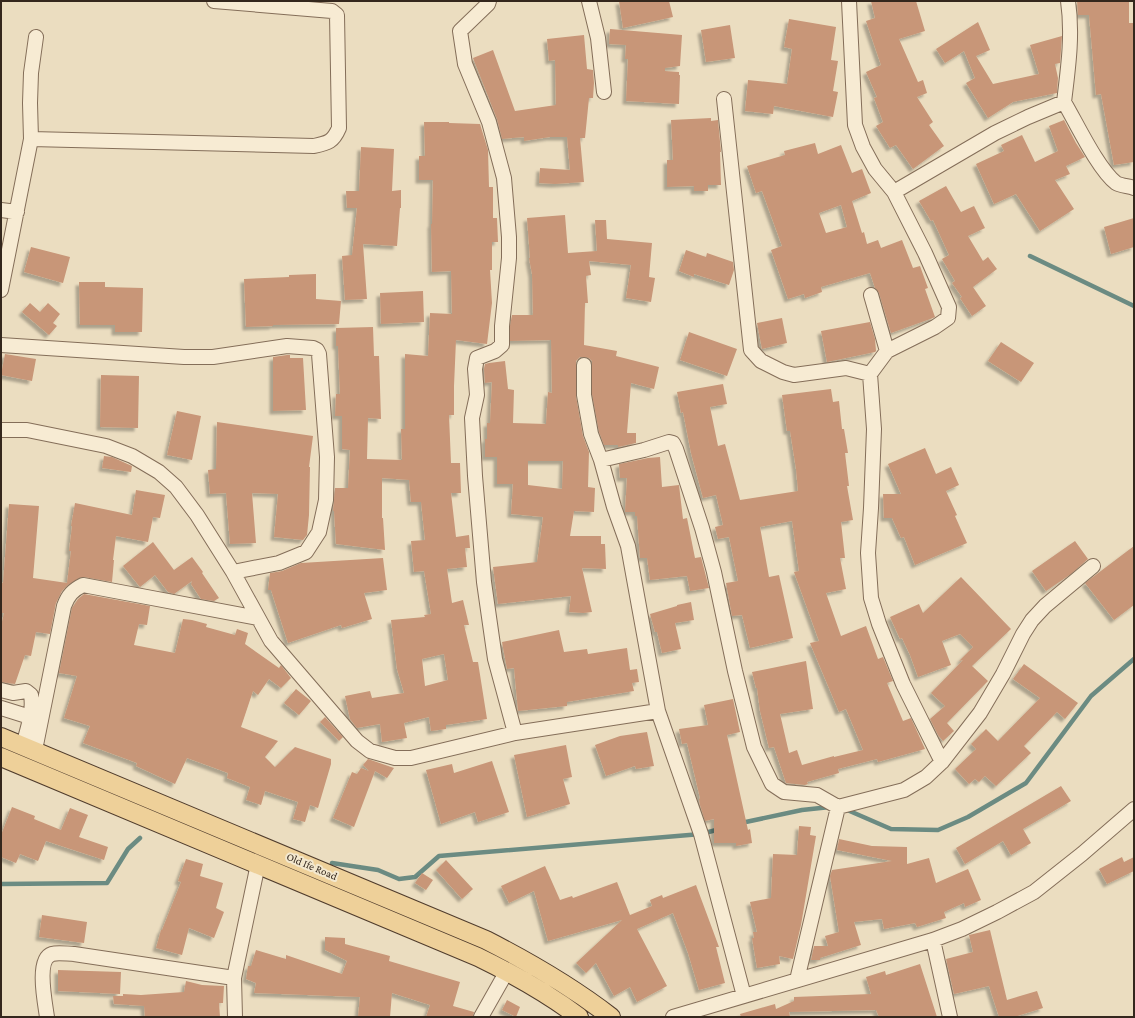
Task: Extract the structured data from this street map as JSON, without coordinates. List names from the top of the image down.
{
  "streets": {
    "main road": ["Old Ife Road"]
  }
}
